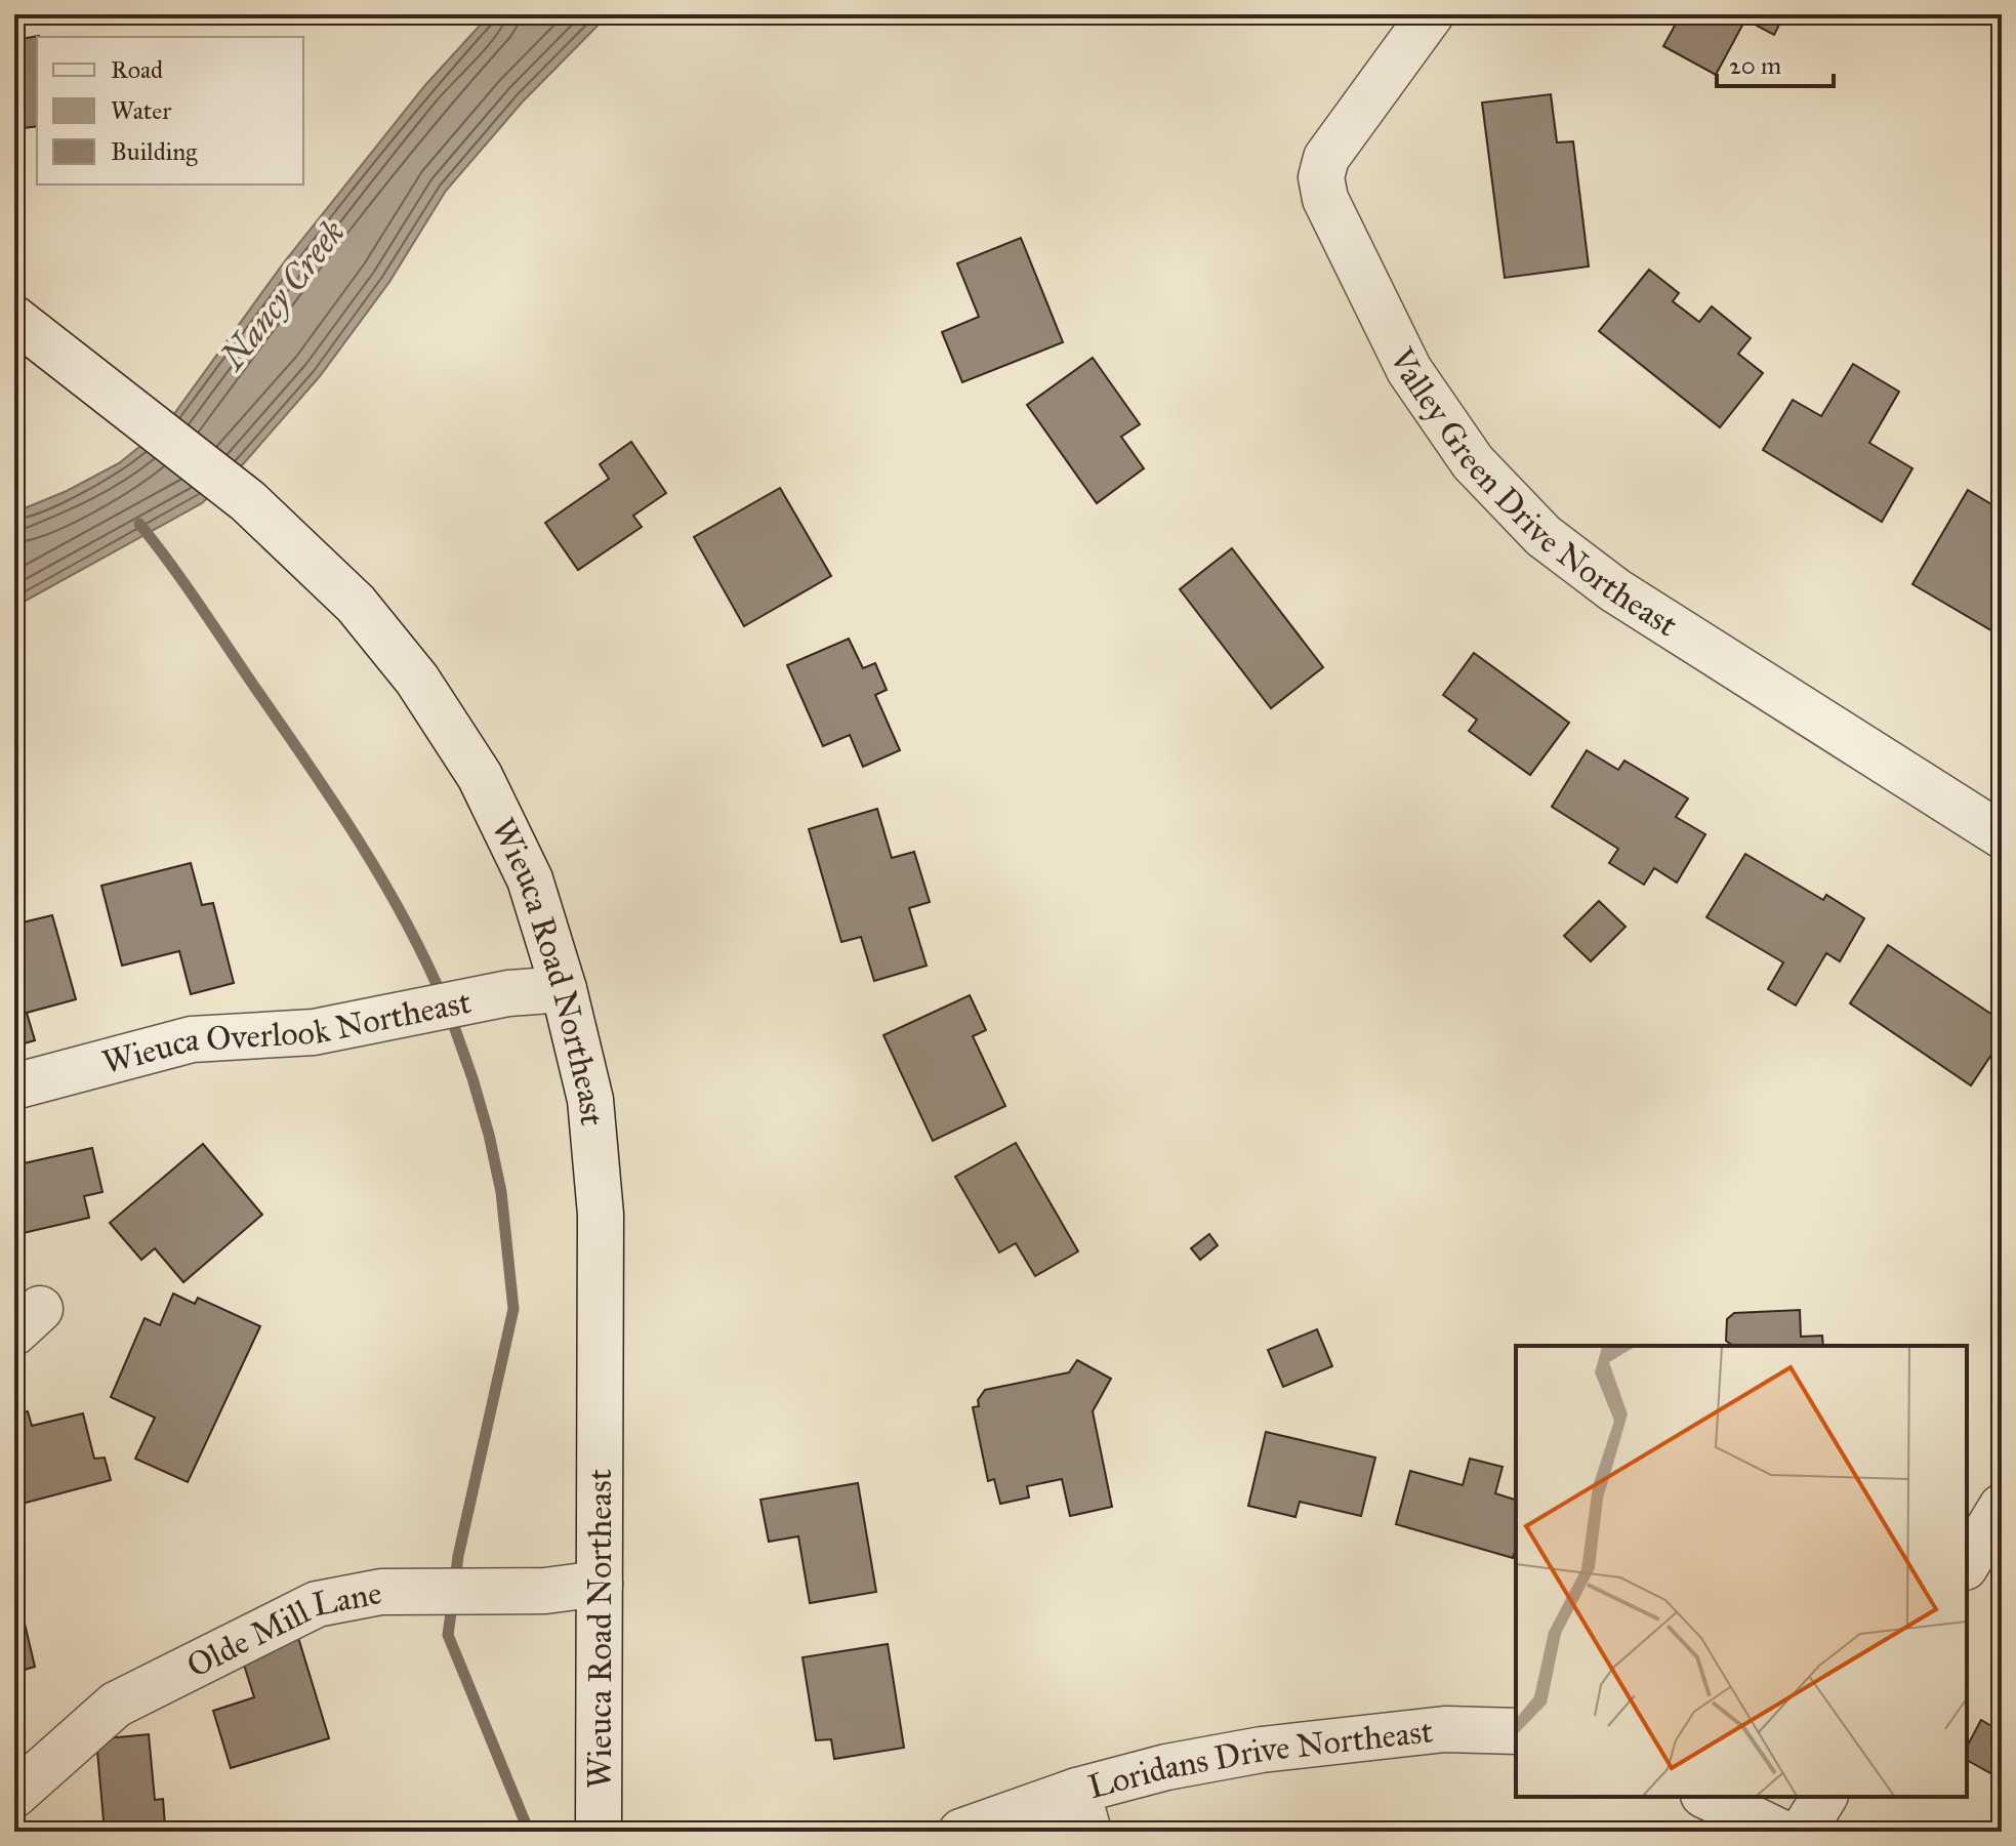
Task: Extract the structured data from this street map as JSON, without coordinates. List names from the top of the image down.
{
  "streets": {
    "street": [
      "Valley Green Drive Northeast",
      "Wieuca Road Northeast",
      "Wieuca Overlook Northeast",
      "Olde Mill Lane",
      "Loridans Drive Northeast"
    ]
  },
  "crossings": [
    ["Wieuca Road Northeast", "Wieuca Overlook Northeast"],
    ["Wieuca Road Northeast", "Olde Mill Lane"]
  ],
  "water": ["Nancy Creek"],
  "legend": ["Road", "Water", "Building"],
  "scale_bar": "20 m"
}
